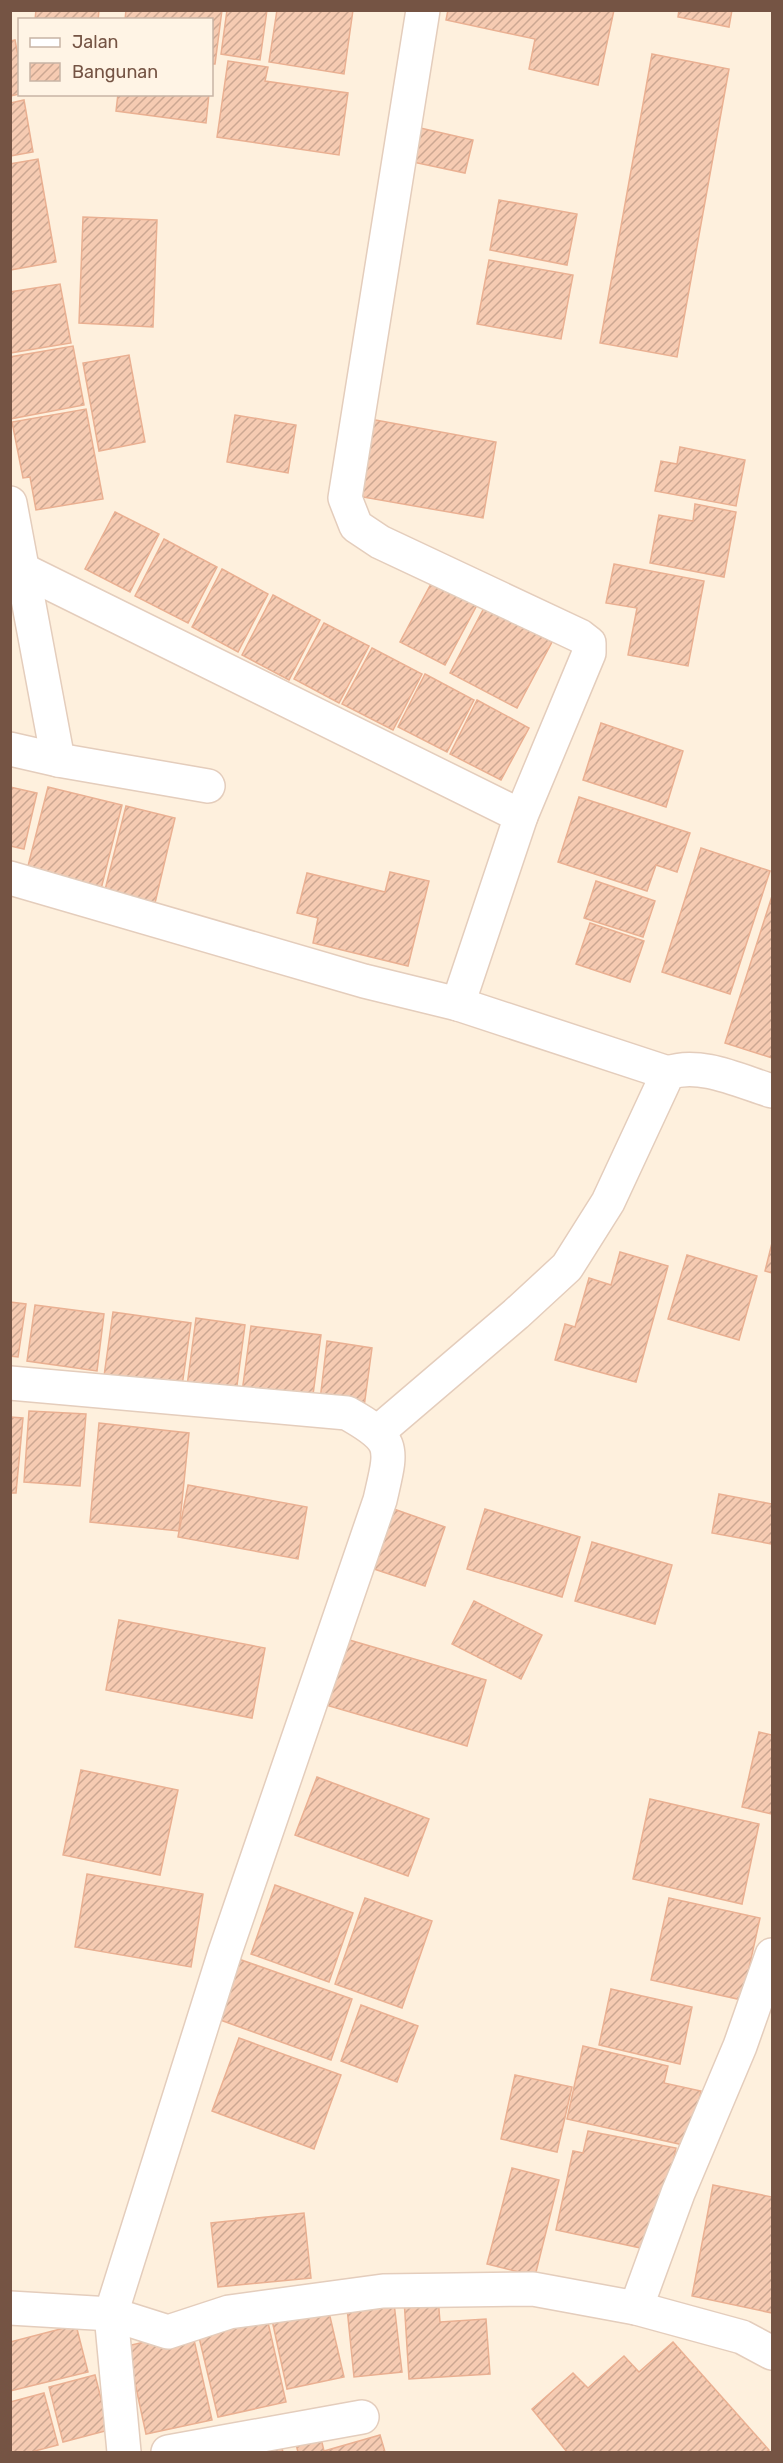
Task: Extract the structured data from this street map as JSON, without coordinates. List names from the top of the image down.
{
  "legend": ["Jalan", "Bangunan"]
}
